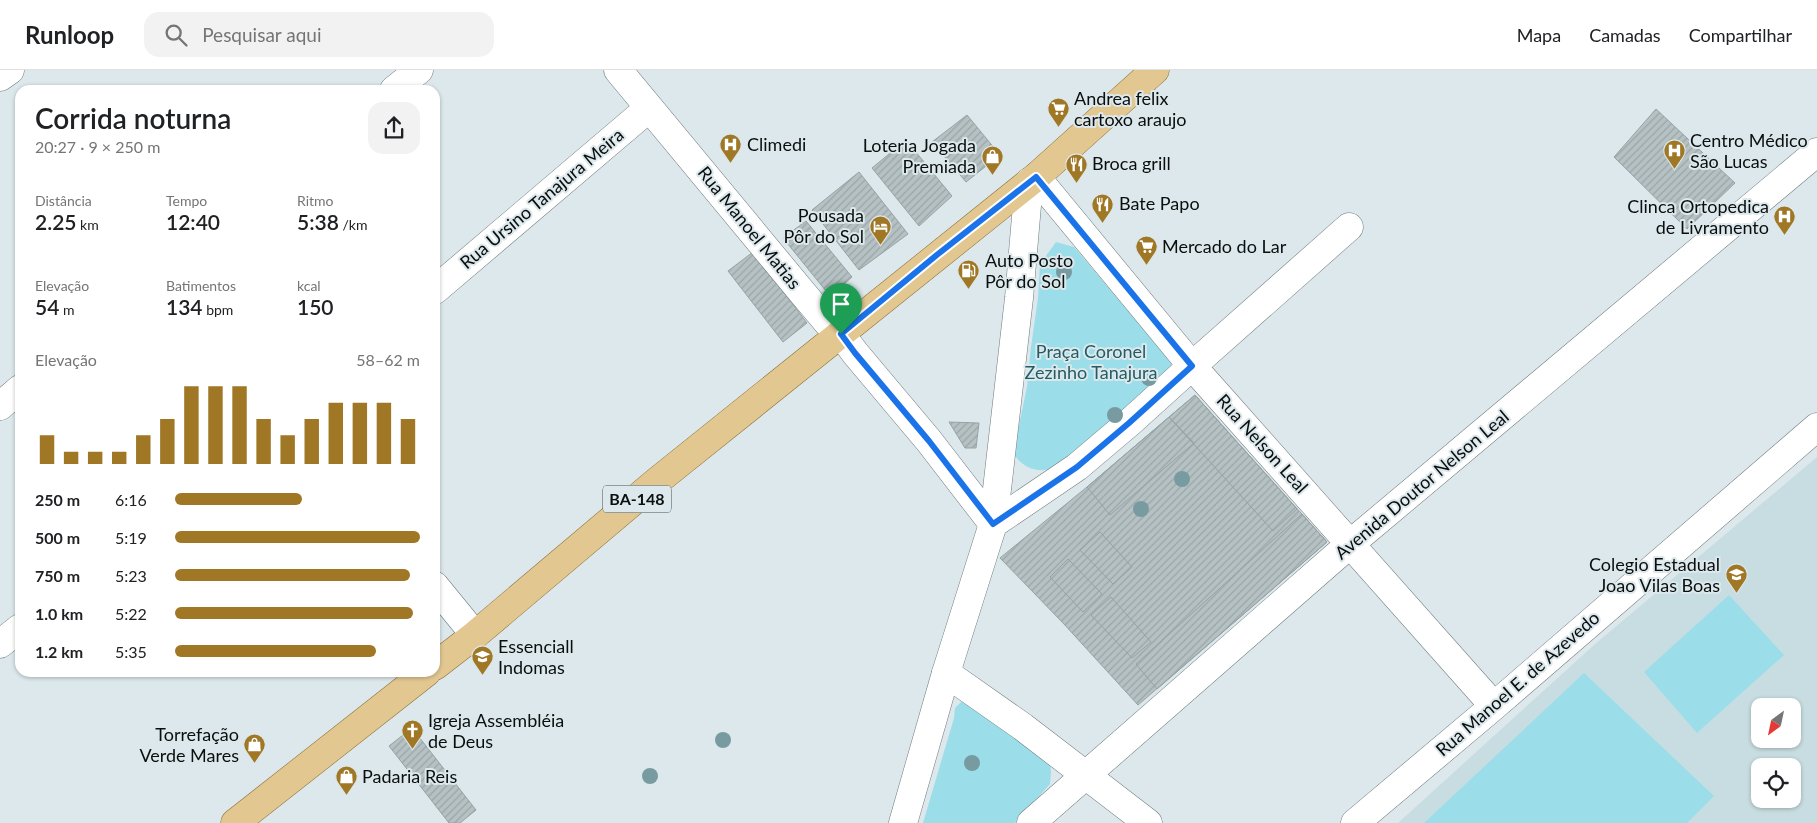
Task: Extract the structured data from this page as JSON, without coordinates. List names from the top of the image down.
{
  "streets": {
    "main road": ["BA-148"],
    "street": [
      "Rua Ursino Tanajura Meira",
      "Rua Manoel Matias",
      "Rua Nelson Leal",
      "Avenida Doutor Nelson Leal",
      "Rua Manoel E. de Azevedo"
    ]
  },
  "crossings": [
    ["Rua Ursino Tanajura Meira", "Rua Manoel Matias"],
    ["Rua Manoel Matias", "BA-148"],
    ["Rua Nelson Leal", "Avenida Doutor Nelson Leal"],
    ["Rua Nelson Leal", "BA-148"],
    ["Rua Nelson Leal", "Rua Manoel E. de Azevedo"]
  ],
  "parks": ["Praça Coronel Zezinho Tanajura"],
  "places": {
    "supermarket": ["Andrea felix cartoxo araujo", "Mercado do Lar"],
    "hospital": ["Climedi", "Centro Médico São Lucas", "Clinca Ortopedica de Livramento"],
    "shop": ["Loteria Jogada Premiada", "Torrefação Verde Mares", "Padaria Reis"],
    "restaurant": ["Broca grill", "Bate Papo"],
    "hotel": ["Pousada Pôr do Sol"],
    "fuel station": ["Auto Posto Pôr do Sol"],
    "school or university": ["Colegio Estadual Joao Vilas Boas", "Essenciall Indomas"],
    "church": ["Igreja Assembléia de Deus"]
  },
  "north": "bottom left",
  "page": {
    "header": "Runloop",
    "search": "Pesquisar aqui",
    "nav": ["Mapa", "Camadas", "Compartilhar"],
    "heading": ["Corrida noturna", "20:27 · 9 × 250 m"],
    "stats": [
      ["Distância", "2.25 km"],
      ["Tempo", "12:40"],
      ["Ritmo", "5:38 /km"],
      ["Elevação", "54 m"],
      ["Batimentos", "134 bpm"],
      ["kcal", "150"]
    ],
    "chart": ["Elevação", "58–62 m"],
    "list": [
      {
        "name": "250 m",
        "note": "6:16"
      },
      {
        "name": "500 m",
        "note": "5:19"
      },
      {
        "name": "750 m",
        "note": "5:23"
      },
      {
        "name": "1.0 km",
        "note": "5:22"
      },
      {
        "name": "1.2 km",
        "note": "5:35"
      }
    ]
  }
}
